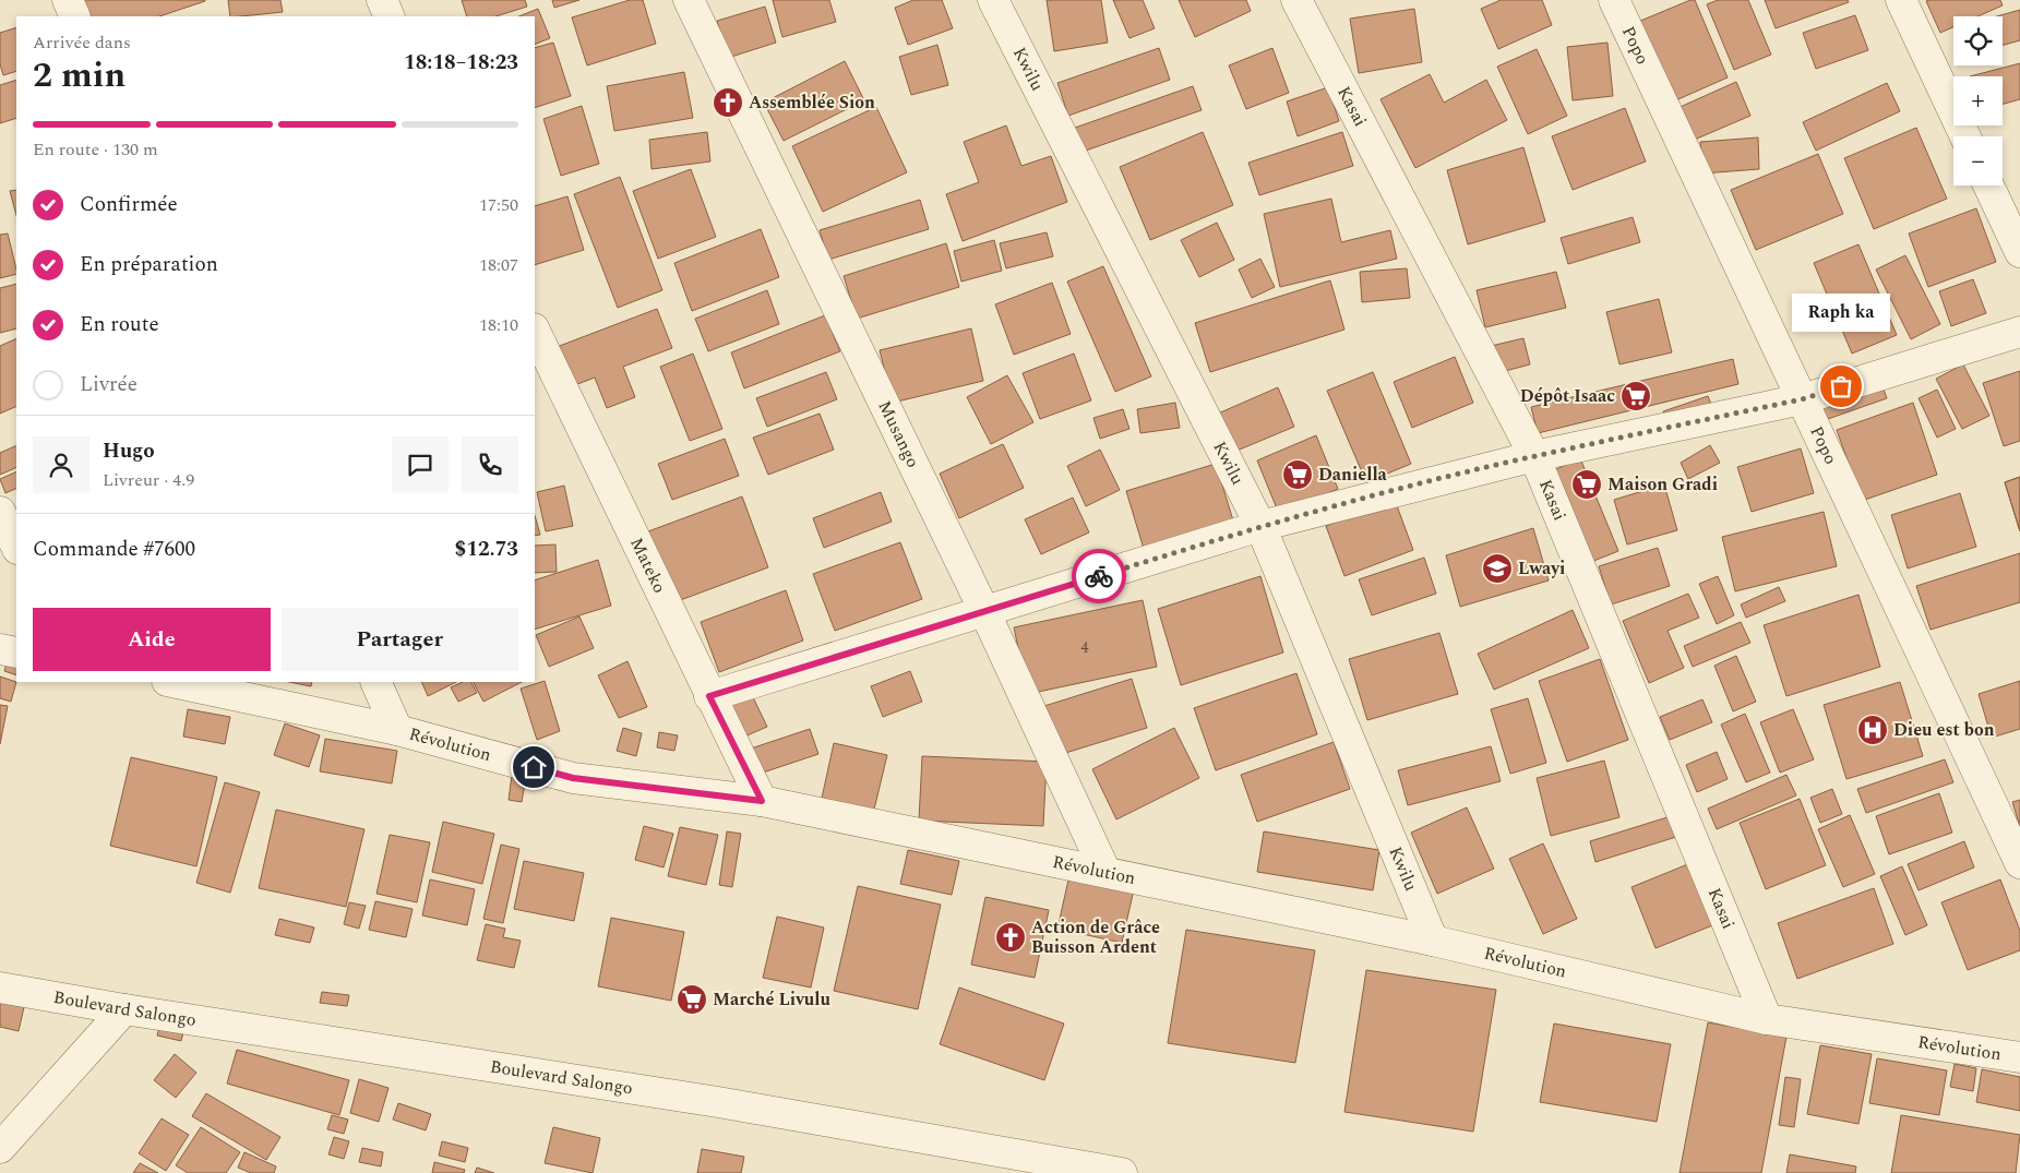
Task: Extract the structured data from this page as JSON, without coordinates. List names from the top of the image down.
{
  "streets": {
    "street": [
      "Popo",
      "Kwilu",
      "Kasai",
      "Musango",
      "Mateko",
      "Révolution",
      "Boulevard Salongo"
    ]
  },
  "crossings": [
    ["Kwilu", "Révolution"],
    ["Kasai", "Révolution"],
    ["Musango", "Révolution"],
    ["Mateko", "Révolution"]
  ],
  "places": {
    "church": ["Assemblée Sion", "Action de Grâce Buisson Ardent"],
    "other": ["Raph ka"],
    "supermarket": [
      "Dépôt Isaac",
      "Daniella",
      "Maison Gradi",
      "Marché Livulu"
    ],
    "school or university": ["Lwayi"],
    "hospital": ["Dieu est bon"]
  },
  "house_numbers": ["4"],
  "page": {
    "map_buttons": ["+", "−"],
    "heading": ["2 min", "Arrivée dans", "18:18–18:23"],
    "panel": [
      "Hugo",
      "Livreur · 4.9",
      "Commande #7600",
      "$12.73"
    ],
    "bar": "En route · 130 m",
    "list": [
      ["Confirmée", "17:50"],
      ["En préparation", "18:07"],
      ["En route", "18:10"],
      "Livrée"
    ],
    "bubble": "Raph ka",
    "buttons": ["Aide", "Partager"]
  }
}
